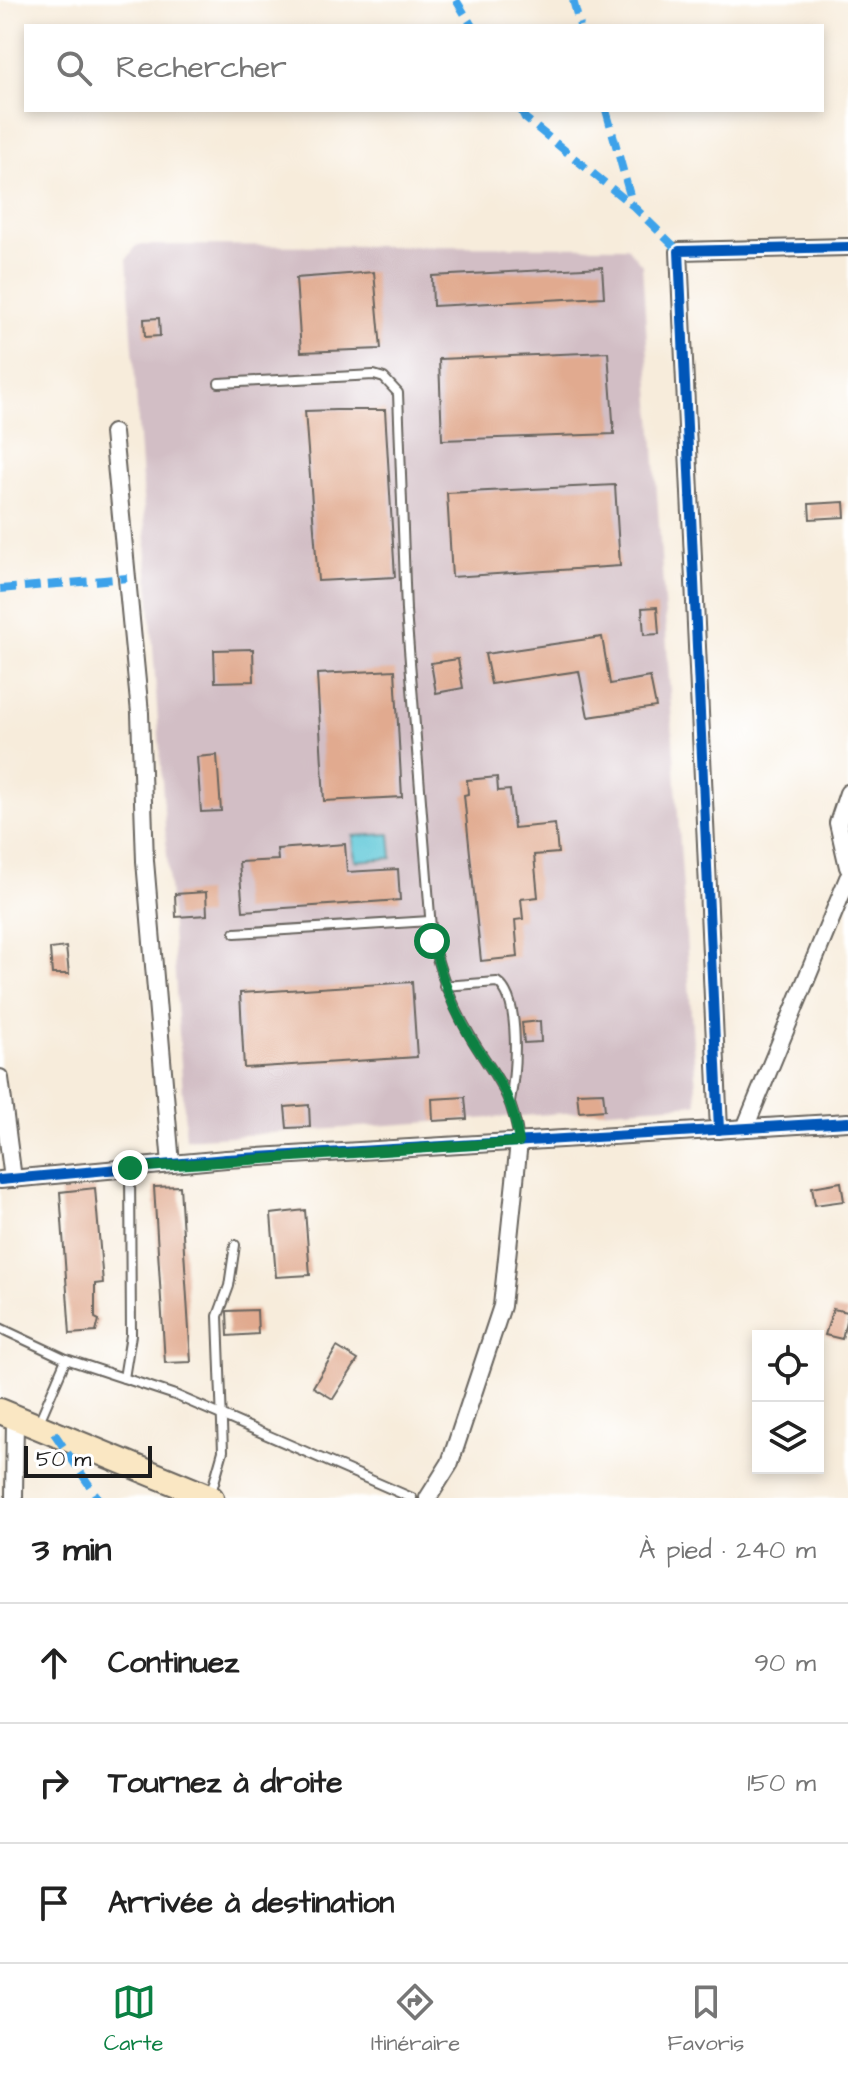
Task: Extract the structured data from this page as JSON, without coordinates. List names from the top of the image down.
{
  "scale_bar": "50 m",
  "page": {
    "search": "Rechercher",
    "scale": "50 m",
    "heading": ["3 min", "À pied · 240 m"],
    "list": [
      ["Continuez", "90 m"],
      ["Tournez à droite", "150 m"],
      "Arrivée à destination"
    ],
    "nav": ["Carte", "Itinéraire", "Favoris"]
  }
}
